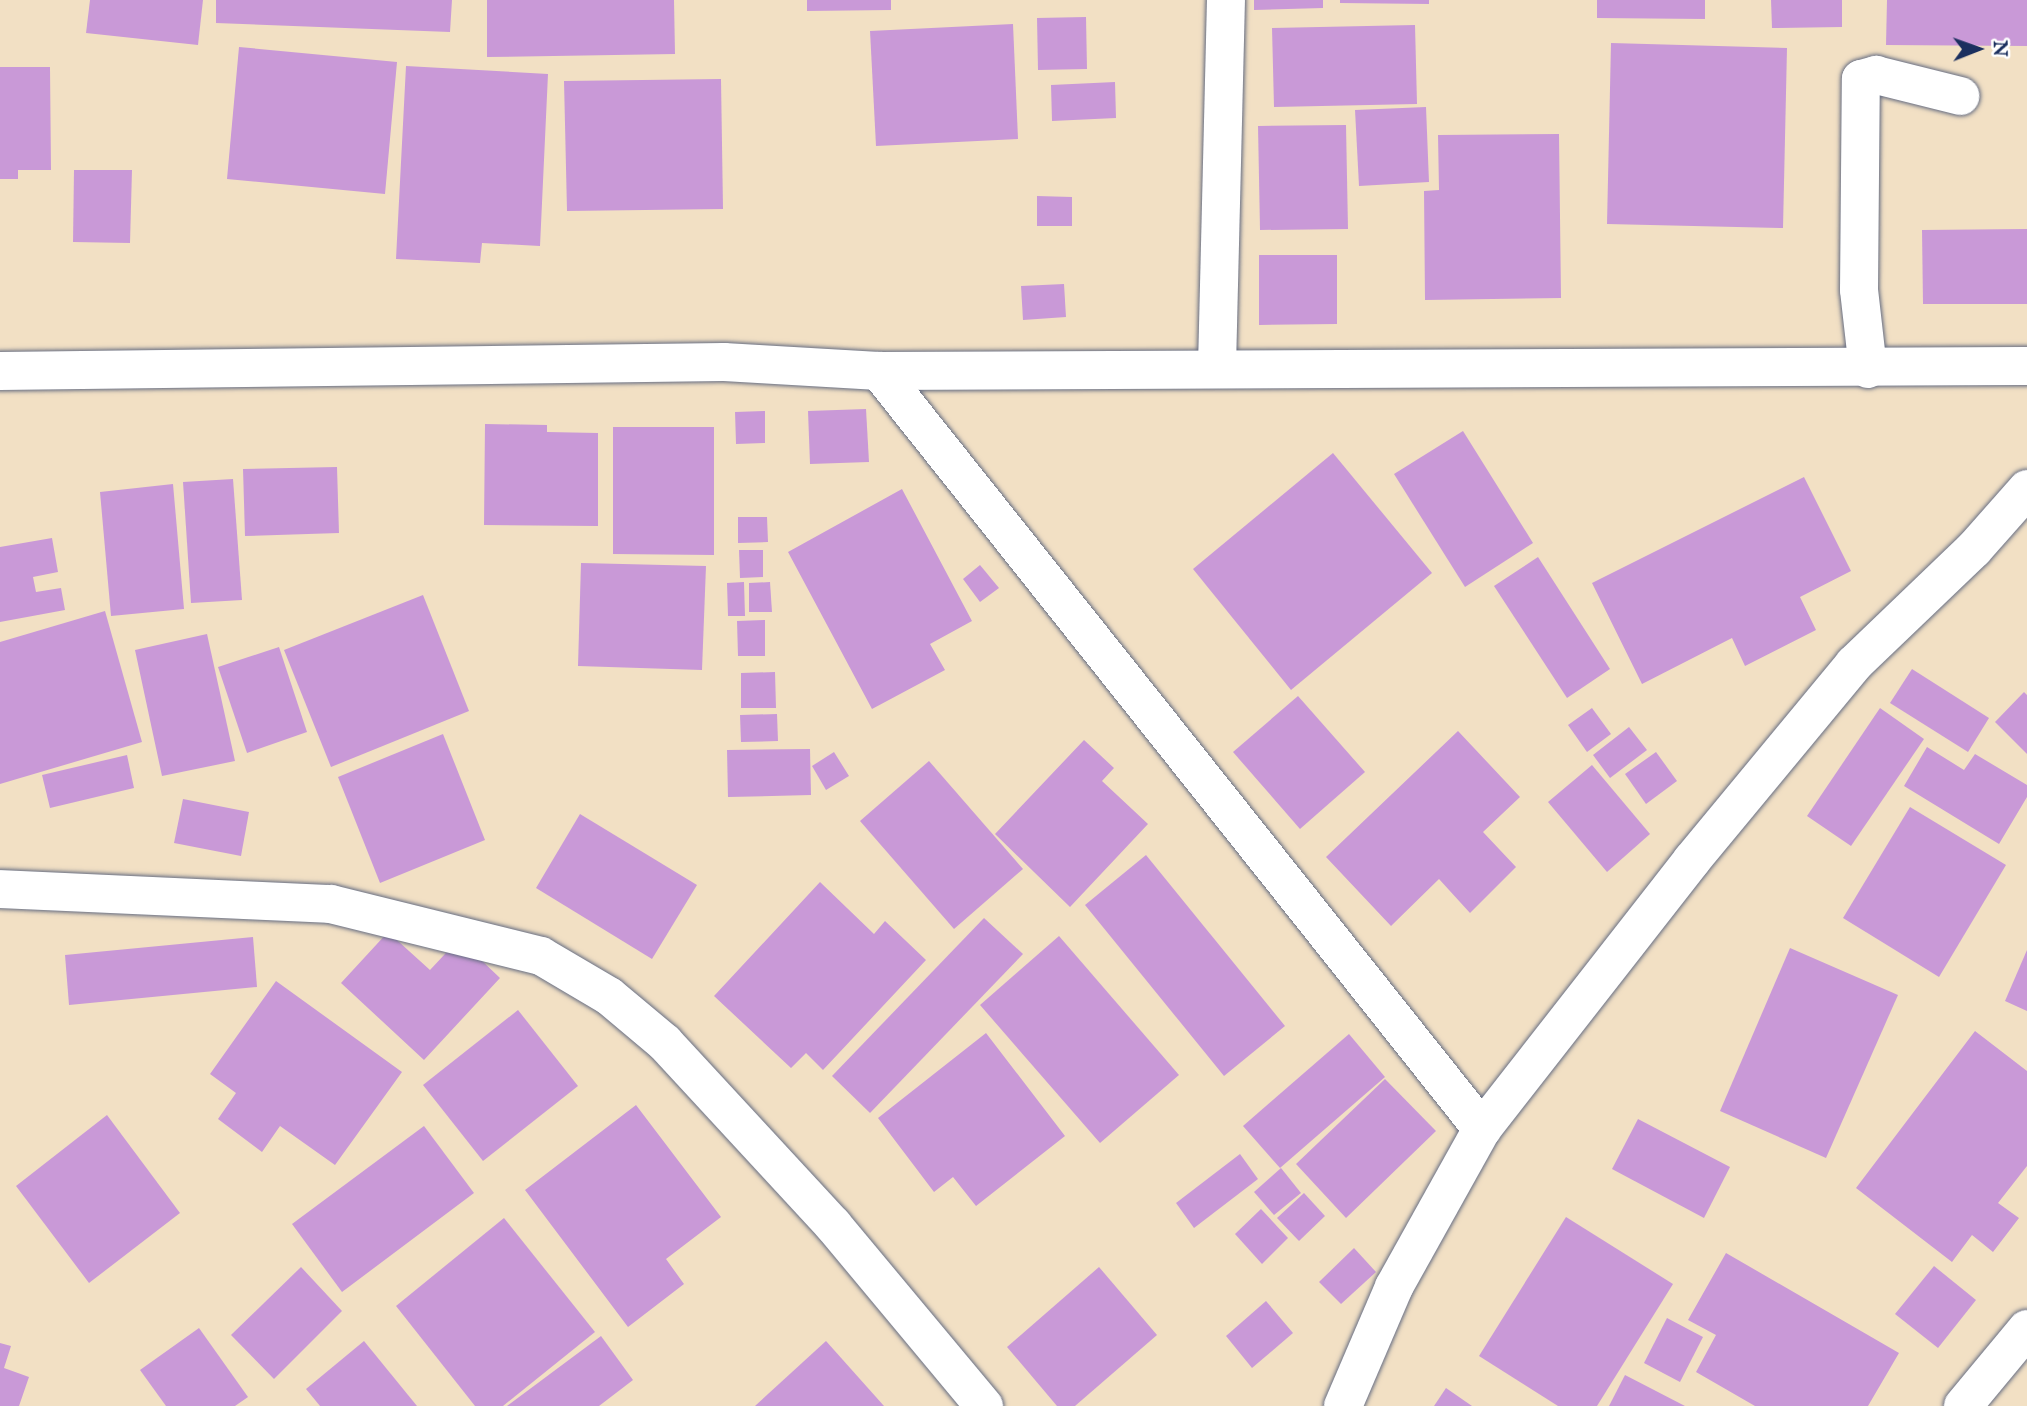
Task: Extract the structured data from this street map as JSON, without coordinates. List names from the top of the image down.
{
  "north": "right"
}
